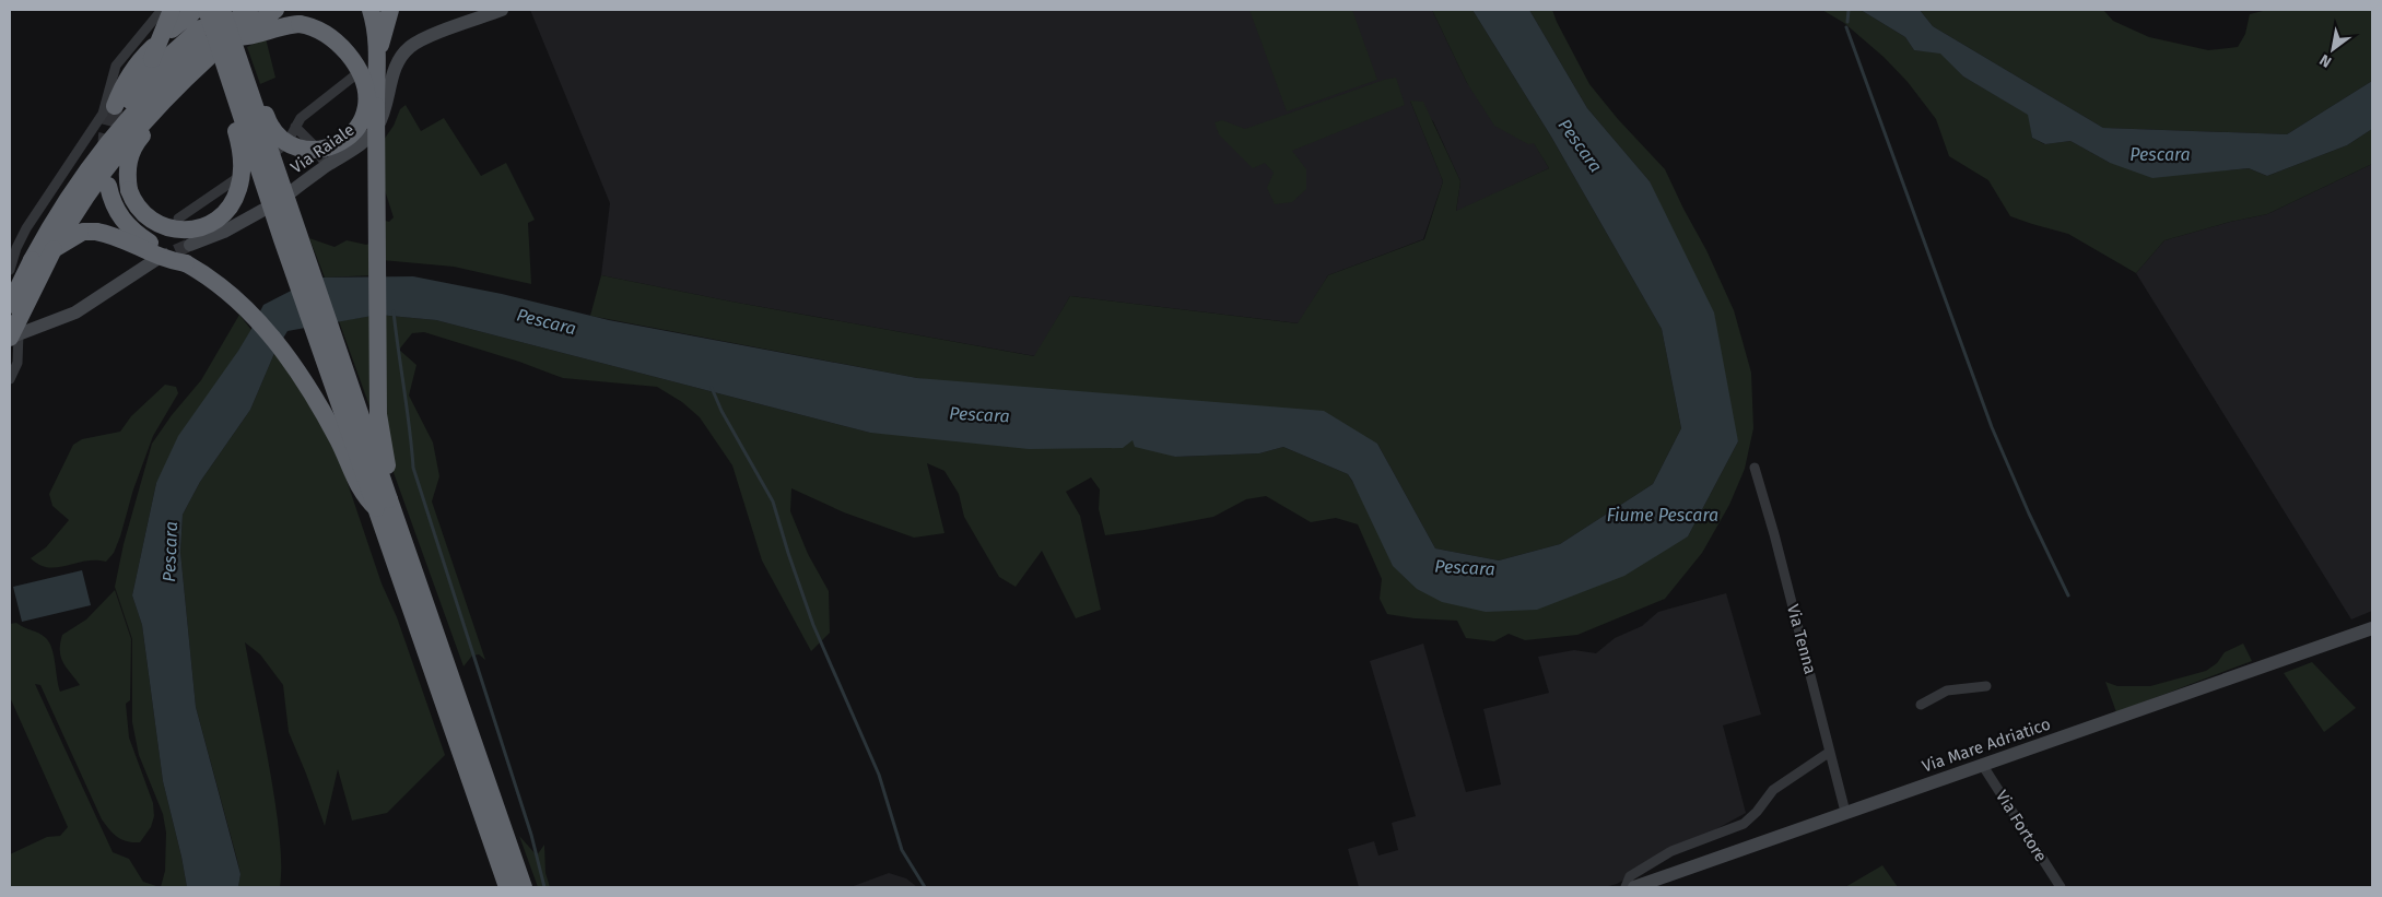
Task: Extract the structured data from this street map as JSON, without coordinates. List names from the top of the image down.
{
  "streets": {
    "main road": ["Via Raiale", "Via Mare Adriatico"],
    "street": ["Via Tenna", "Via Fortore"]
  },
  "crossings": [
    ["Via Tenna", "Via Mare Adriatico"],
    ["Via Mare Adriatico", "Via Fortore"]
  ],
  "water": ["Pescara", "Fiume Pescara"],
  "north": "bottom left"
}
